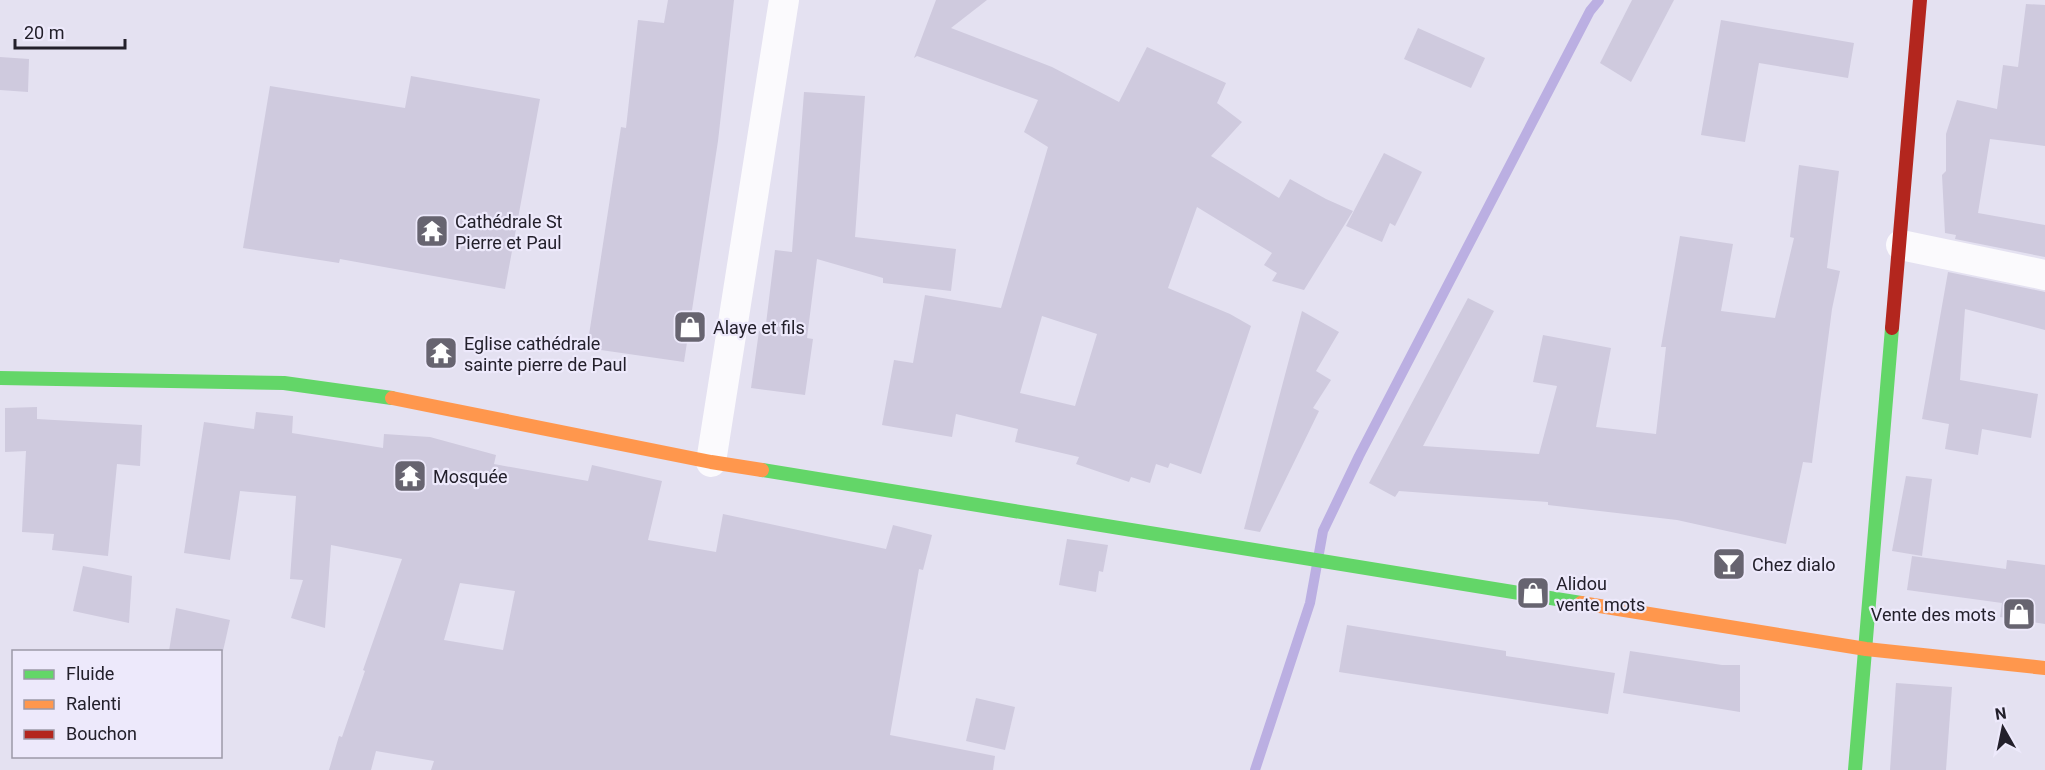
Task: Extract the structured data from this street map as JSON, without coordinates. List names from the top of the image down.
{
  "places": {
    "temple": ["Cathédrale St Pierre et Paul", "Eglise cathédrale sainte pierre de Paul", "Mosquée"],
    "shop": ["Alaye et fils", "Alidou vente mots", "Vente des mots"],
    "bar": ["Chez dialo"]
  },
  "legend": ["Fluide", "Ralenti", "Bouchon"],
  "scale_bar": "20 m",
  "north": "top"
}
